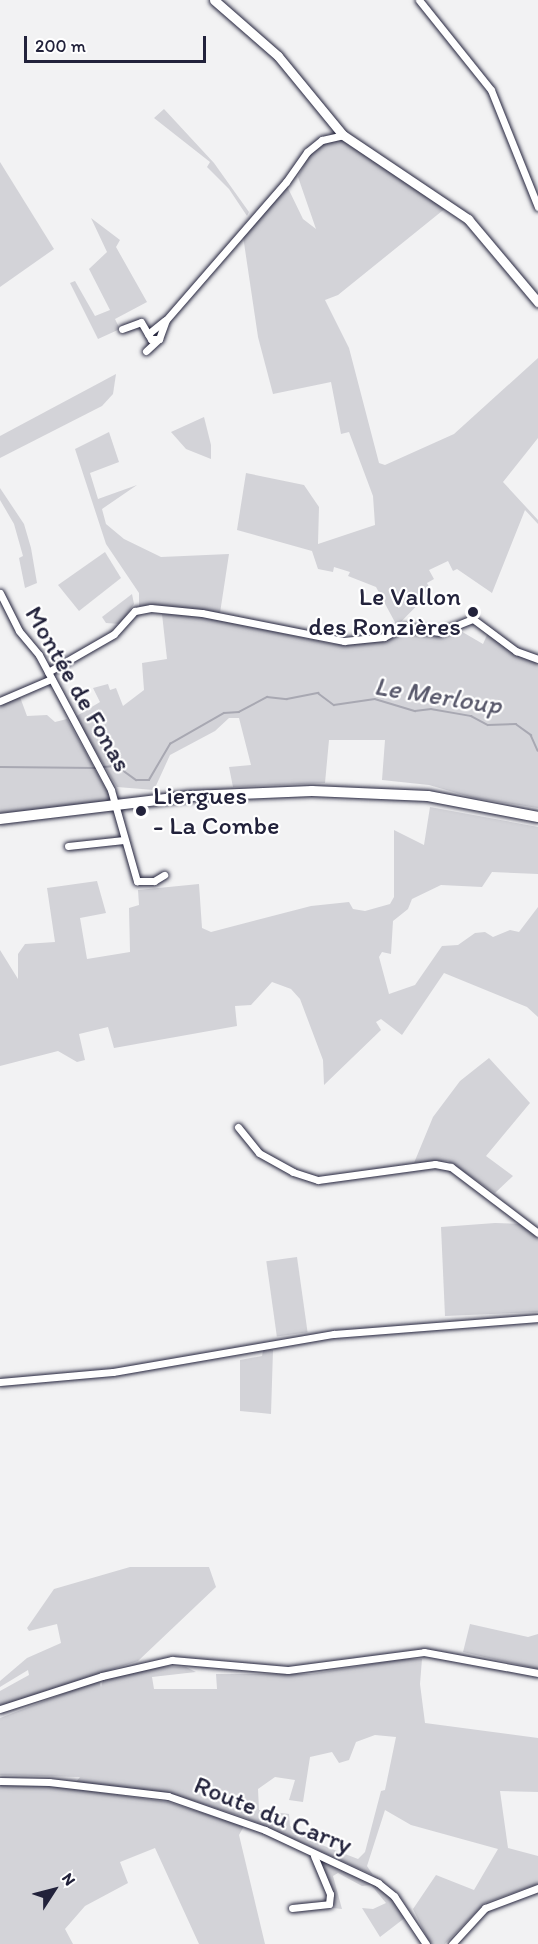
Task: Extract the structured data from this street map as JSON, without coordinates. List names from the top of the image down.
{
  "streets": {
    "street": ["Montée de Fonas", "Route du Carry"]
  },
  "water": ["Le Merloup"],
  "places": ["Le Vallon des Ronzières", "Liergues - La Combe"],
  "scale_bar": "200 m",
  "north": "top right"
}
